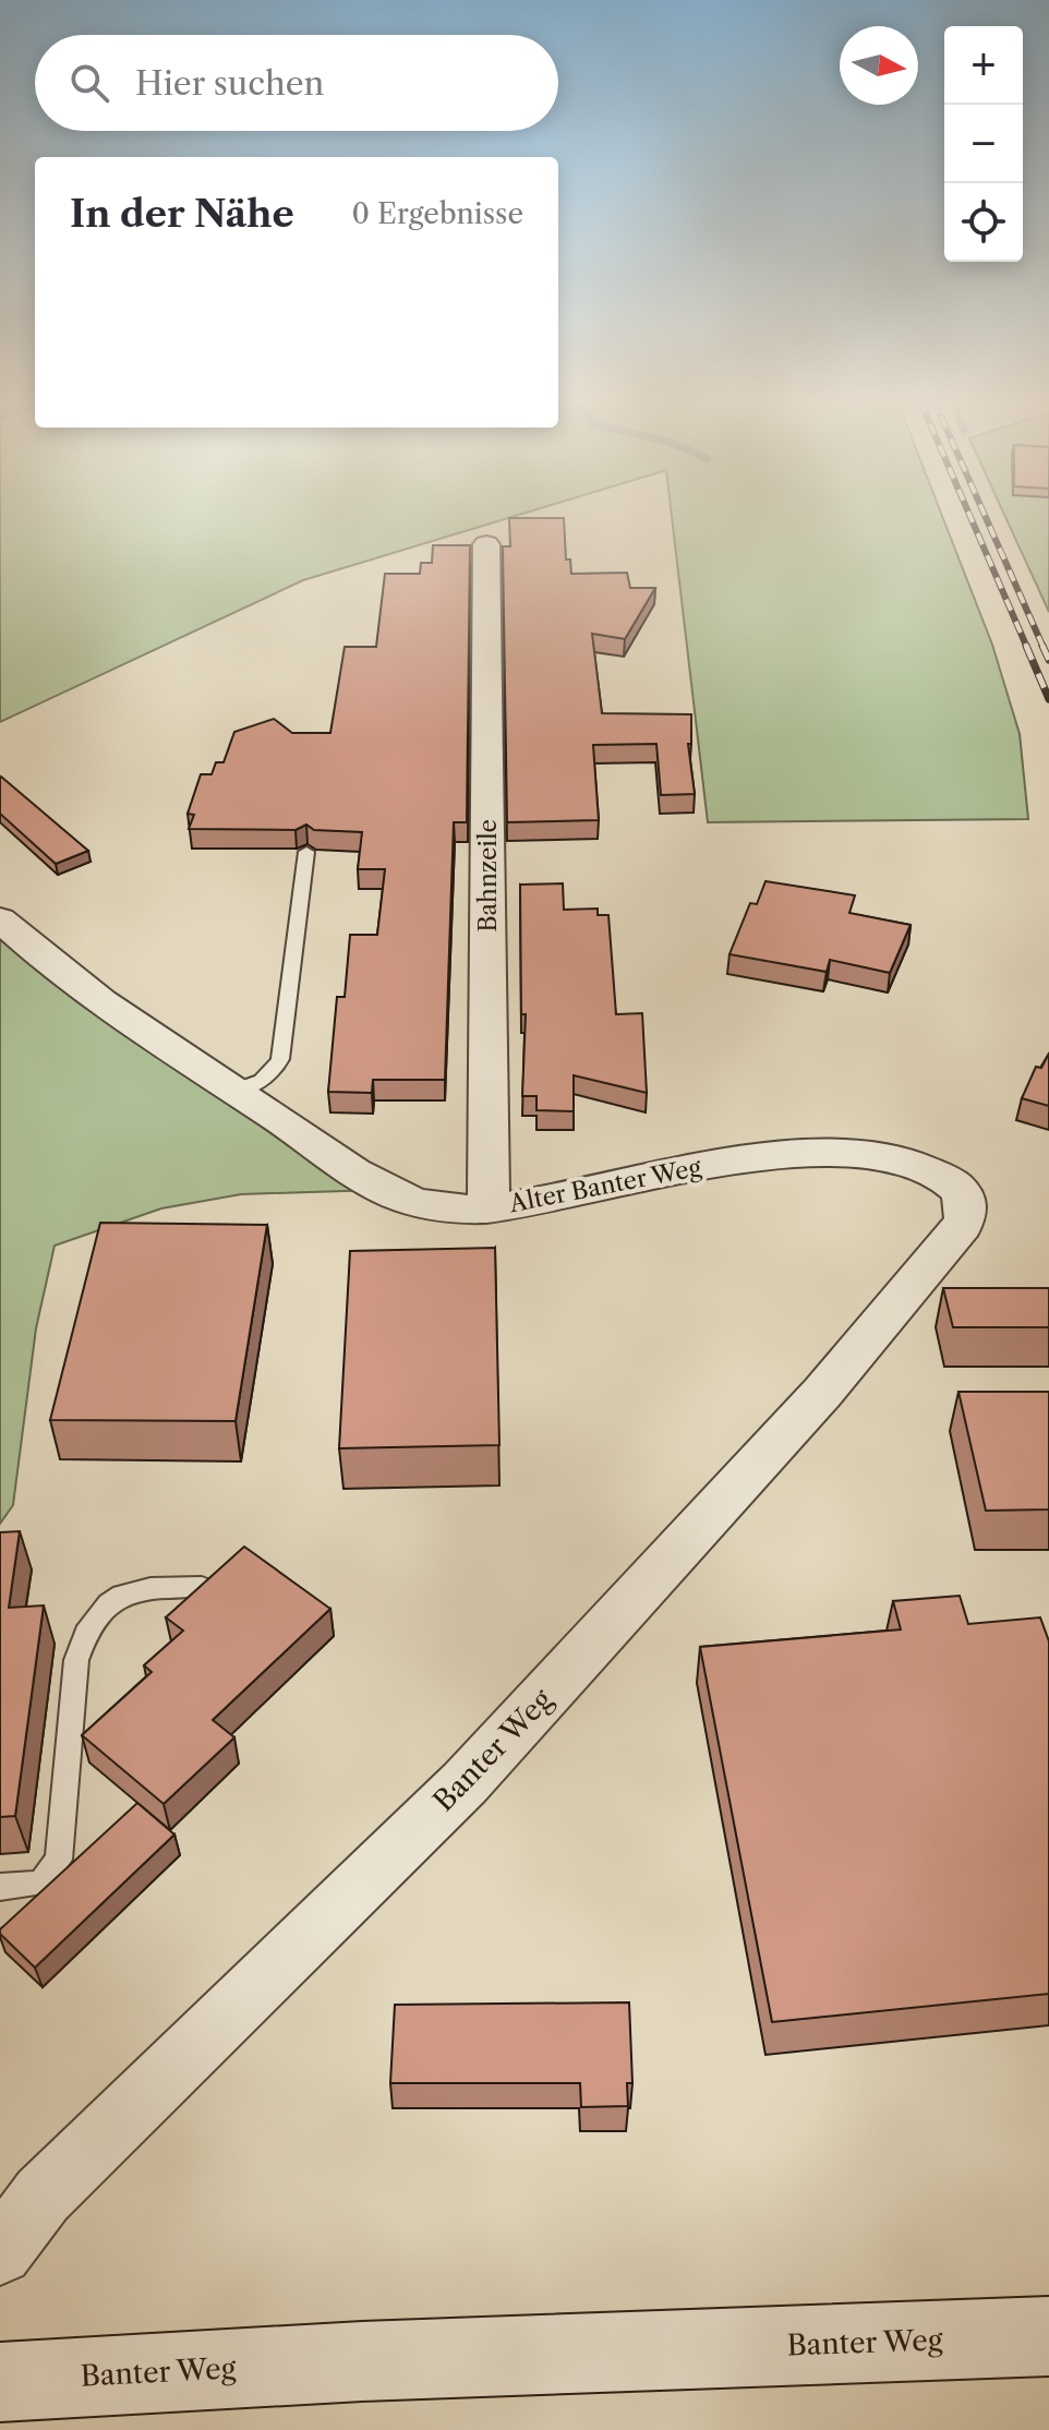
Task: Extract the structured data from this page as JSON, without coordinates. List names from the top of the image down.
{
  "streets": {
    "street": ["Bahnzeile", "Alter Banter Weg", "Banter Weg"]
  },
  "crossings": [
    ["Bahnzeile", "Alter Banter Weg"],
    ["Alter Banter Weg", "Banter Weg"]
  ],
  "north": "right",
  "page": {
    "map_buttons": ["+", "−"],
    "search": "Hier suchen",
    "heading": ["In der Nähe", "0 Ergebnisse"]
  }
}
